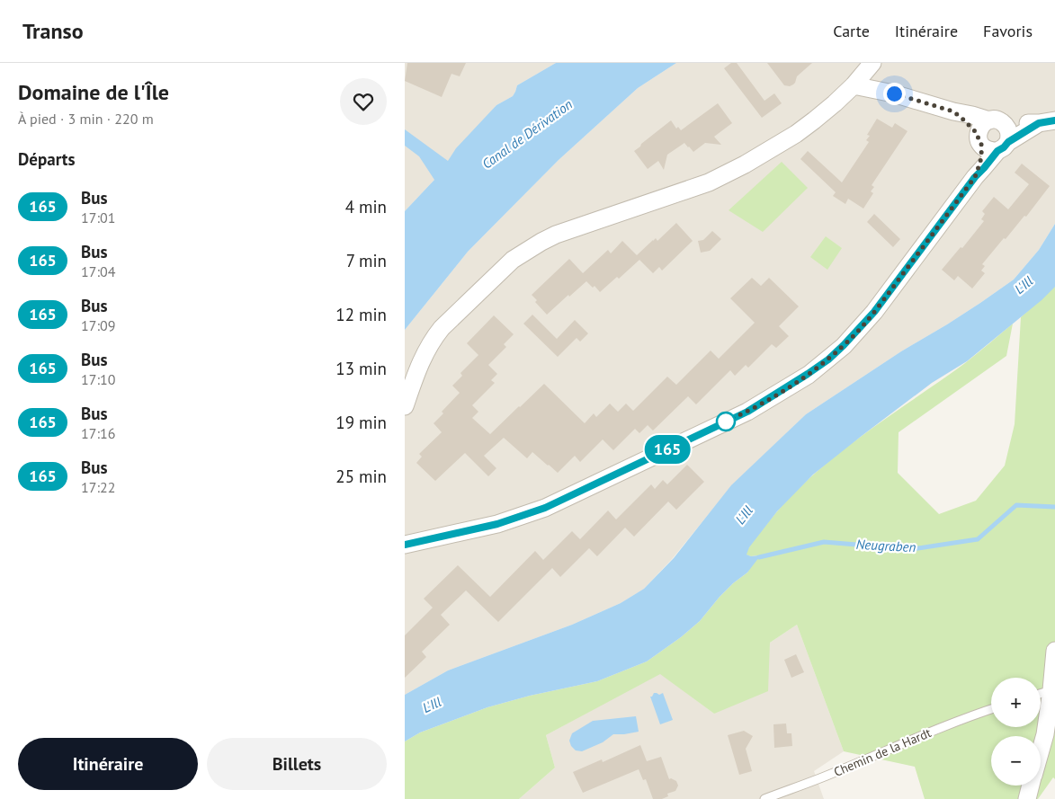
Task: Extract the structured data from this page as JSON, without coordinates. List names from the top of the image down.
{
  "streets": {
    "lane": ["Chemin de la Hardt"]
  },
  "water": ["Canal de Dérivation", "L'Ill", "Neugraben"],
  "lines": ["bus line 165"],
  "page": {
    "header": "Transo",
    "nav": ["Carte", "Itinéraire", "Favoris"],
    "heading": [
      ["Domaine de l'Île", "À pied · 3 min · 220 m"],
      "Départs"
    ],
    "on_map": "165",
    "list": [
      {
        "mark": "165",
        "name": "Bus",
        "note": "17:01",
        "value": "4 min"
      },
      {
        "mark": "165",
        "name": "Bus",
        "note": "17:04",
        "value": "7 min"
      },
      {
        "mark": "165",
        "name": "Bus",
        "note": "17:09",
        "value": "12 min"
      },
      {
        "mark": "165",
        "name": "Bus",
        "note": "17:10",
        "value": "13 min"
      },
      {
        "mark": "165",
        "name": "Bus",
        "note": "17:16",
        "value": "19 min"
      },
      {
        "mark": "165",
        "name": "Bus",
        "note": "17:22",
        "value": "25 min"
      }
    ],
    "map_buttons": ["+", "−"],
    "buttons": ["Itinéraire", "Billets"]
  }
}
